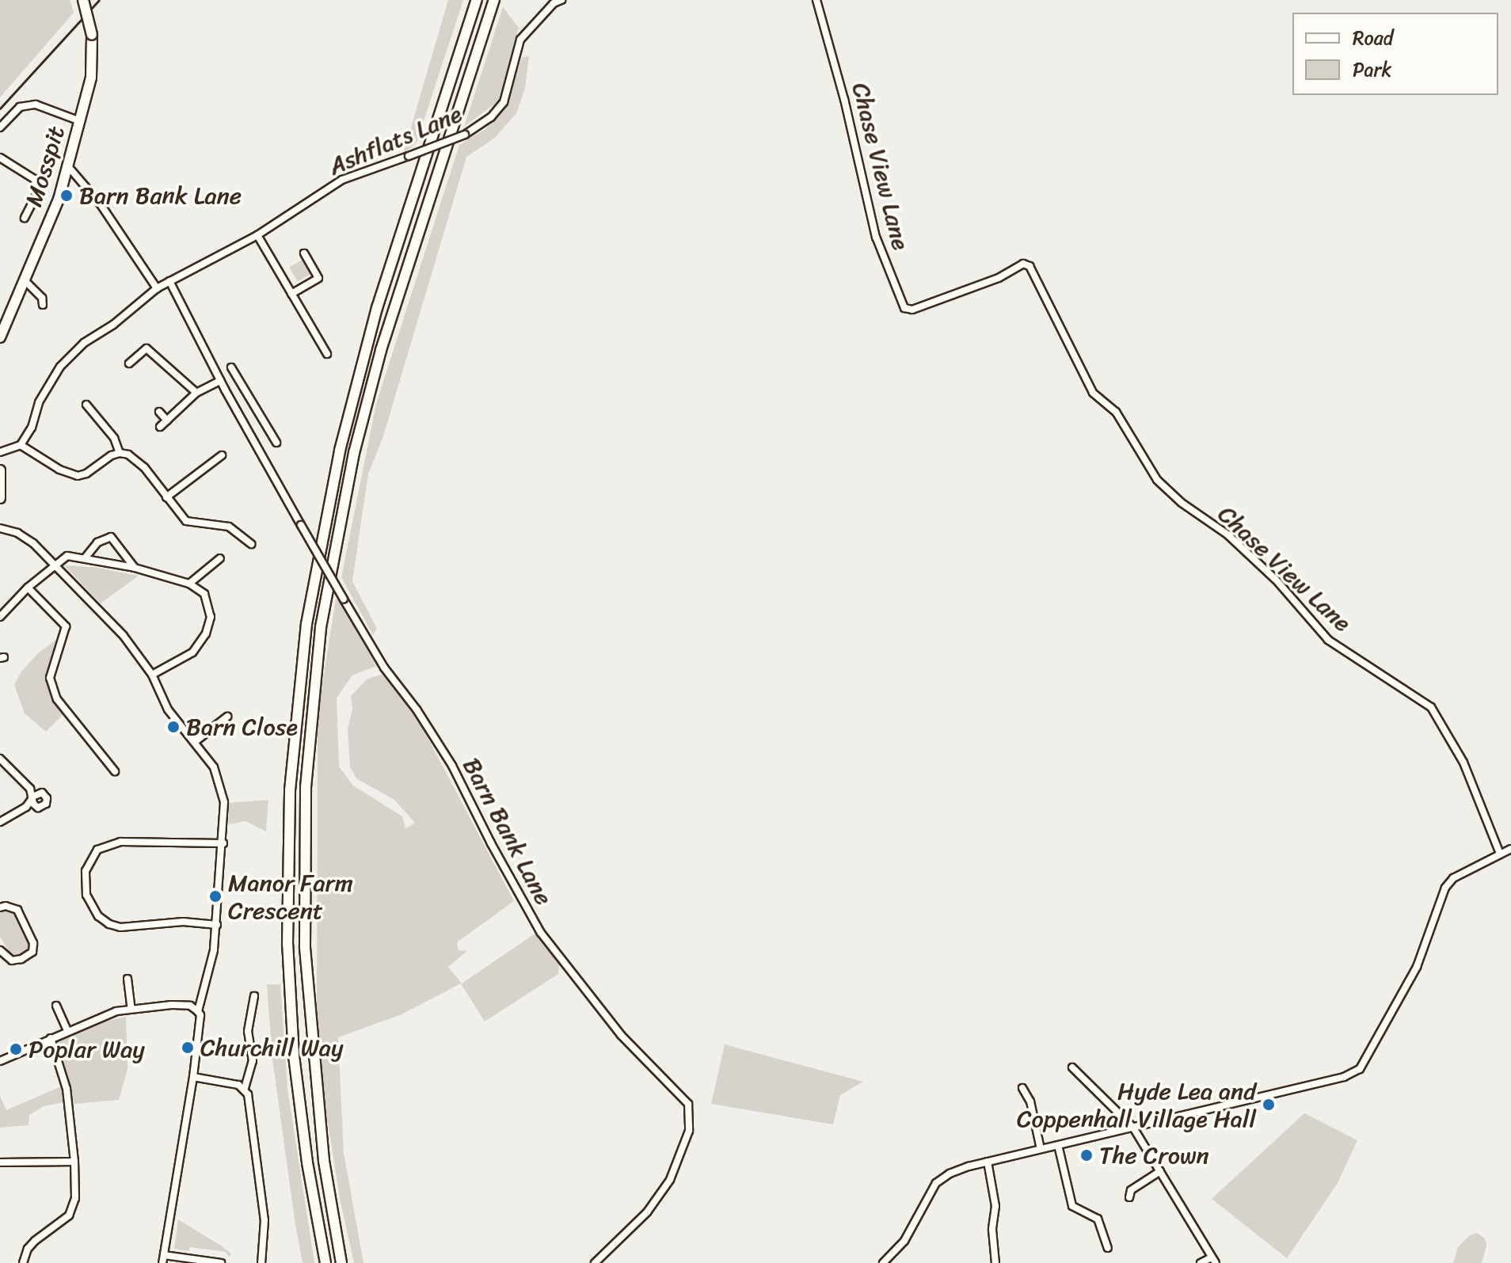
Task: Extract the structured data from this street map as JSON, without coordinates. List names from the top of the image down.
{
  "streets": {
    "highway": ["Mosspit"],
    "street": ["Ashflats Lane", "Chase View Lane", "Barn Bank Lane"]
  },
  "crossings": [
    ["Ashflats Lane", "Barn Bank Lane"]
  ],
  "places": [
    "Barn Bank Lane",
    "Barn Close",
    "Manor Farm Crescent",
    "Churchill Way",
    "Poplar Way",
    "Hyde Lea and Coppenhall Village Hall",
    "The Crown"
  ],
  "legend": ["Road", "Park"]
}
